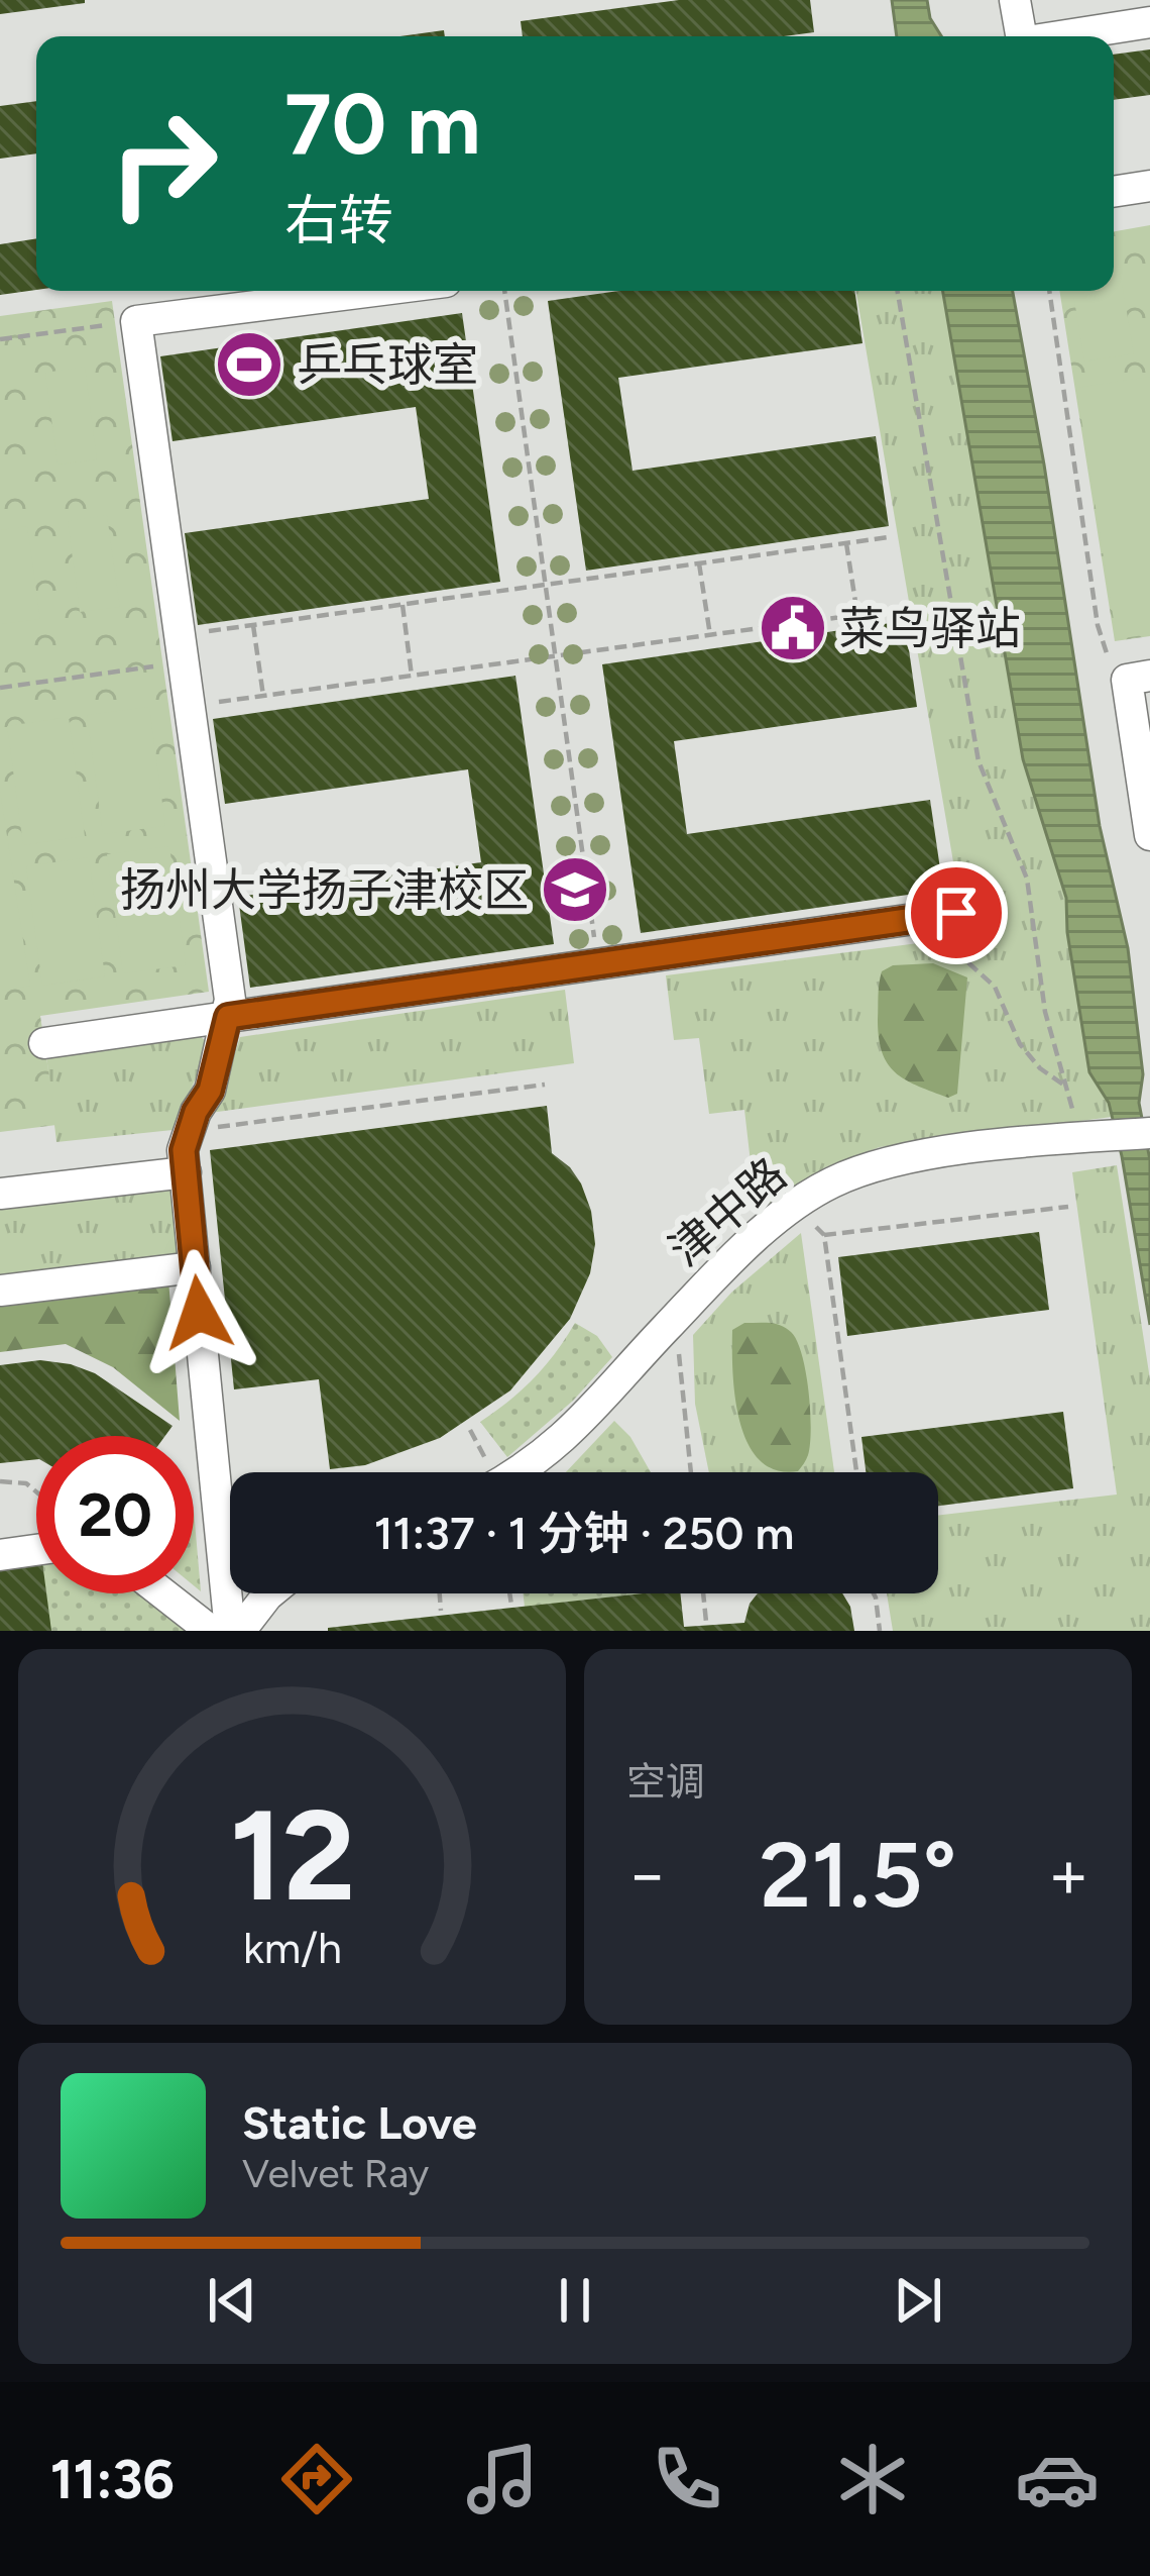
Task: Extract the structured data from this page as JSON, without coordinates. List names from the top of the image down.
{
  "streets": {
    "lane": ["津中路"]
  },
  "places": {
    "sports": ["乒乓球室"],
    "public building": ["菜鸟驿站"],
    "school or university": ["扬州大学扬子津校区"]
  },
  "page": {
    "turn": ["70 m", "右转"],
    "limit": "20",
    "trip": "11:37 · 1 分钟 · 250 m",
    "tile": "空调",
    "heat": ["−", "21.5°", "+"],
    "song": ["Static Love", "Velvet Ray"],
    "tabs": "11:36",
    "gauge": ["12", "km/h"]
  }
}
